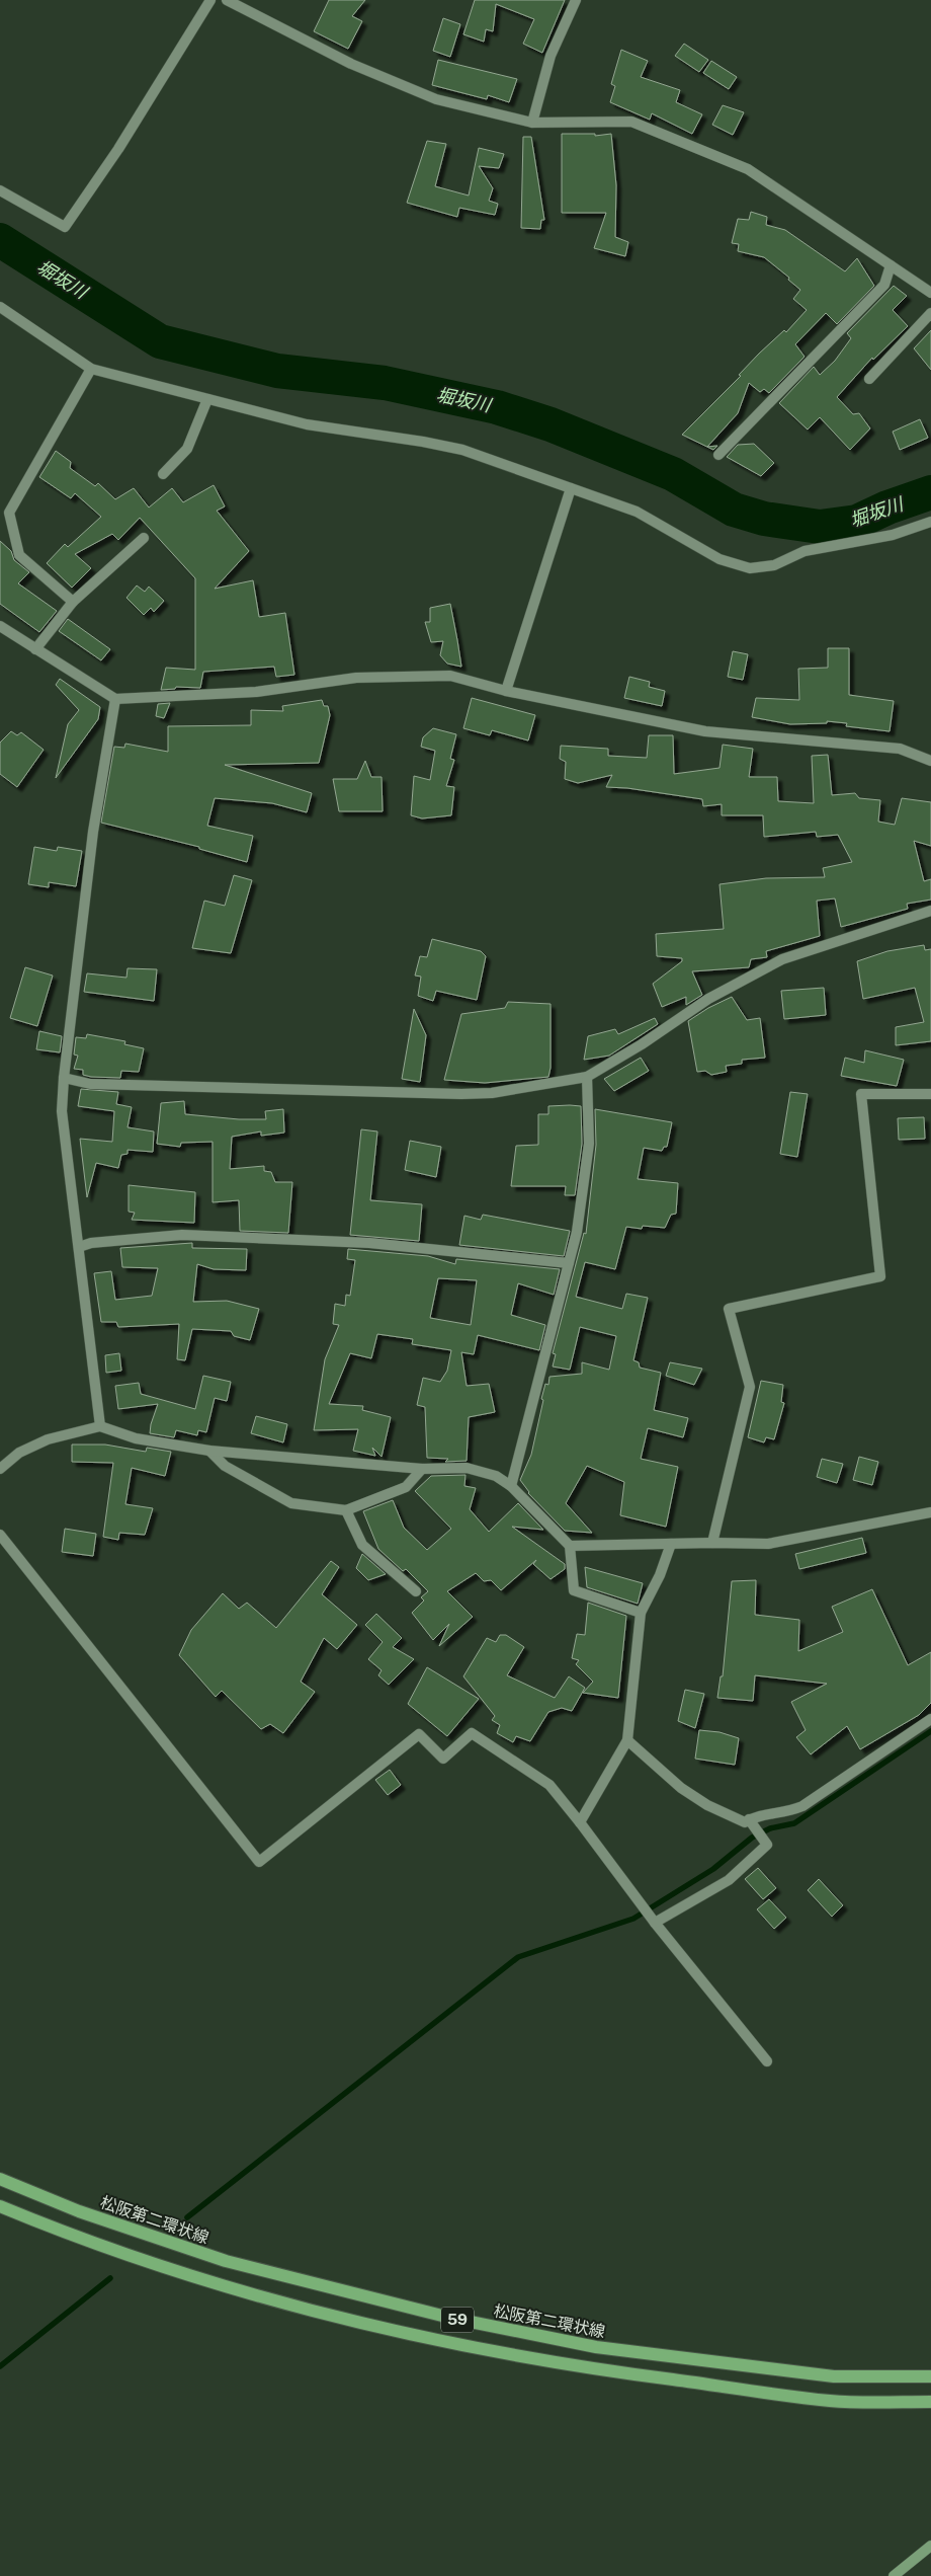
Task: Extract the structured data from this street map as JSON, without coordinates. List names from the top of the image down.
{
  "streets": {
    "main road": ["松阪第二環状線", "59"]
  },
  "water": ["堀坂川"]
}
